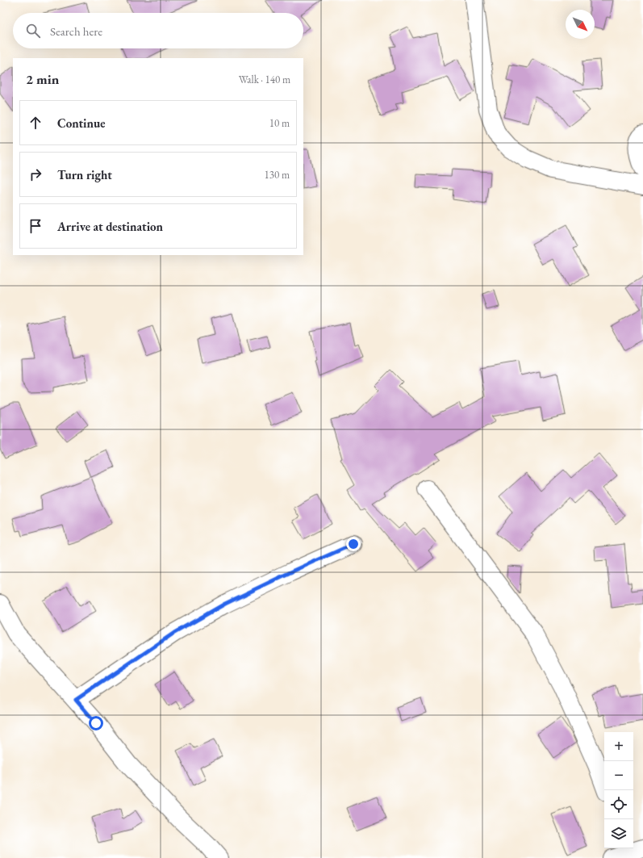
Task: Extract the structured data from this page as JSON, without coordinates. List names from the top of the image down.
{
  "north": "bottom right",
  "page": {
    "search": "Search here",
    "heading": ["2 min", "Walk · 140 m"],
    "list": [
      ["Continue", "10 m"],
      ["Turn right", "130 m"],
      "Arrive at destination"
    ],
    "map_buttons": ["+", "−"]
  }
}
